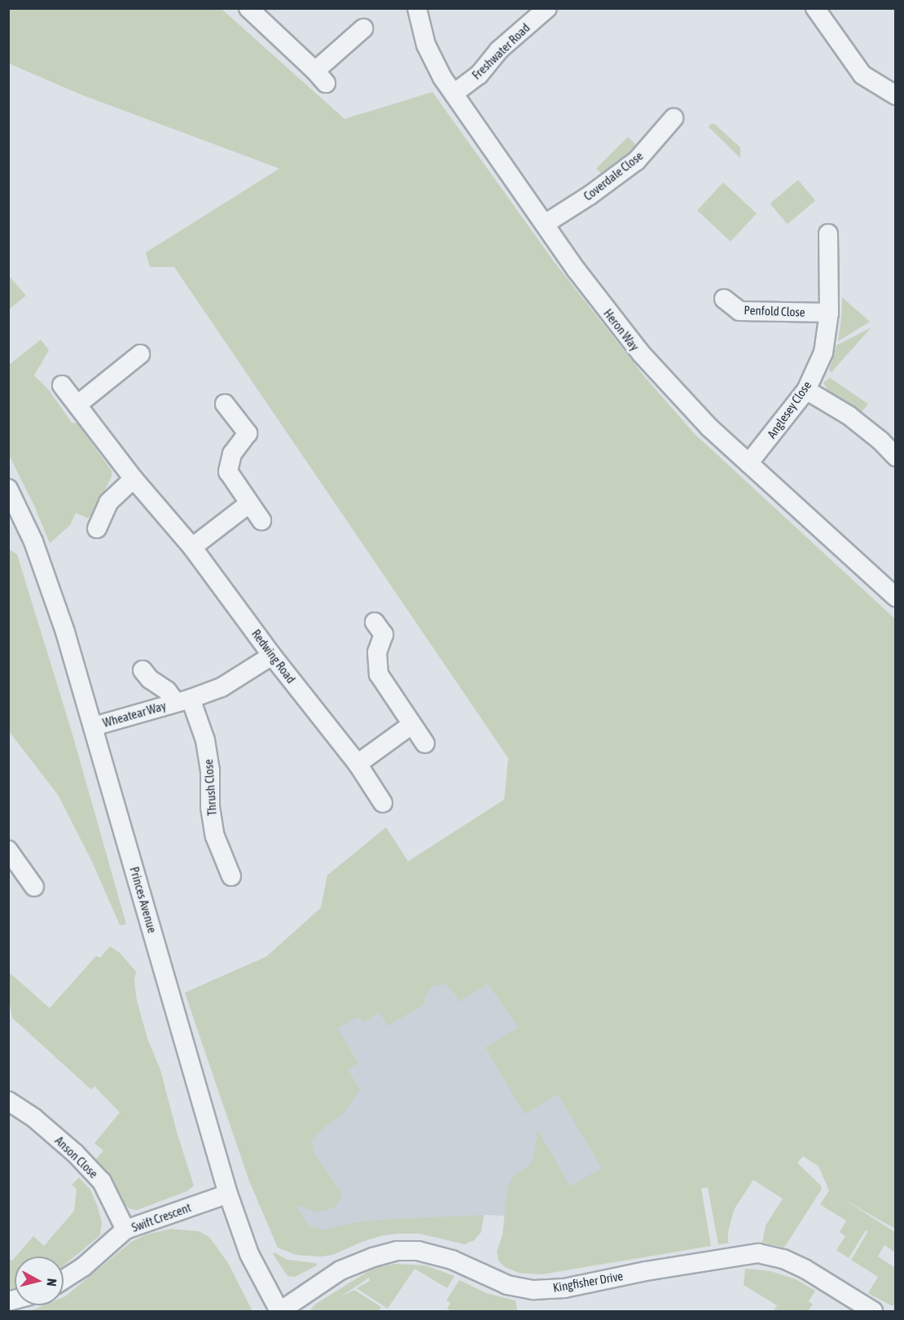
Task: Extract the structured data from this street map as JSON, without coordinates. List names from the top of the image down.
{
  "streets": {
    "street": [
      "Freshwater Road",
      "Coverdale Close",
      "Penfold Close",
      "Heron Way",
      "Anglesey Close",
      "Redwing Road",
      "Wheatear Way",
      "Thrush Close",
      "Princes Avenue",
      "Anson Close",
      "Swift Crescent",
      "Kingfisher Drive"
    ]
  },
  "crossings": [
    ["Freshwater Road", "Heron Way"],
    ["Coverdale Close", "Heron Way"],
    ["Penfold Close", "Anglesey Close"],
    ["Heron Way", "Anglesey Close"],
    ["Redwing Road", "Wheatear Way"],
    ["Wheatear Way", "Thrush Close"],
    ["Wheatear Way", "Princes Avenue"],
    ["Princes Avenue", "Swift Crescent"],
    ["Princes Avenue", "Kingfisher Drive"],
    ["Anson Close", "Swift Crescent"]
  ],
  "north": "right"
}
